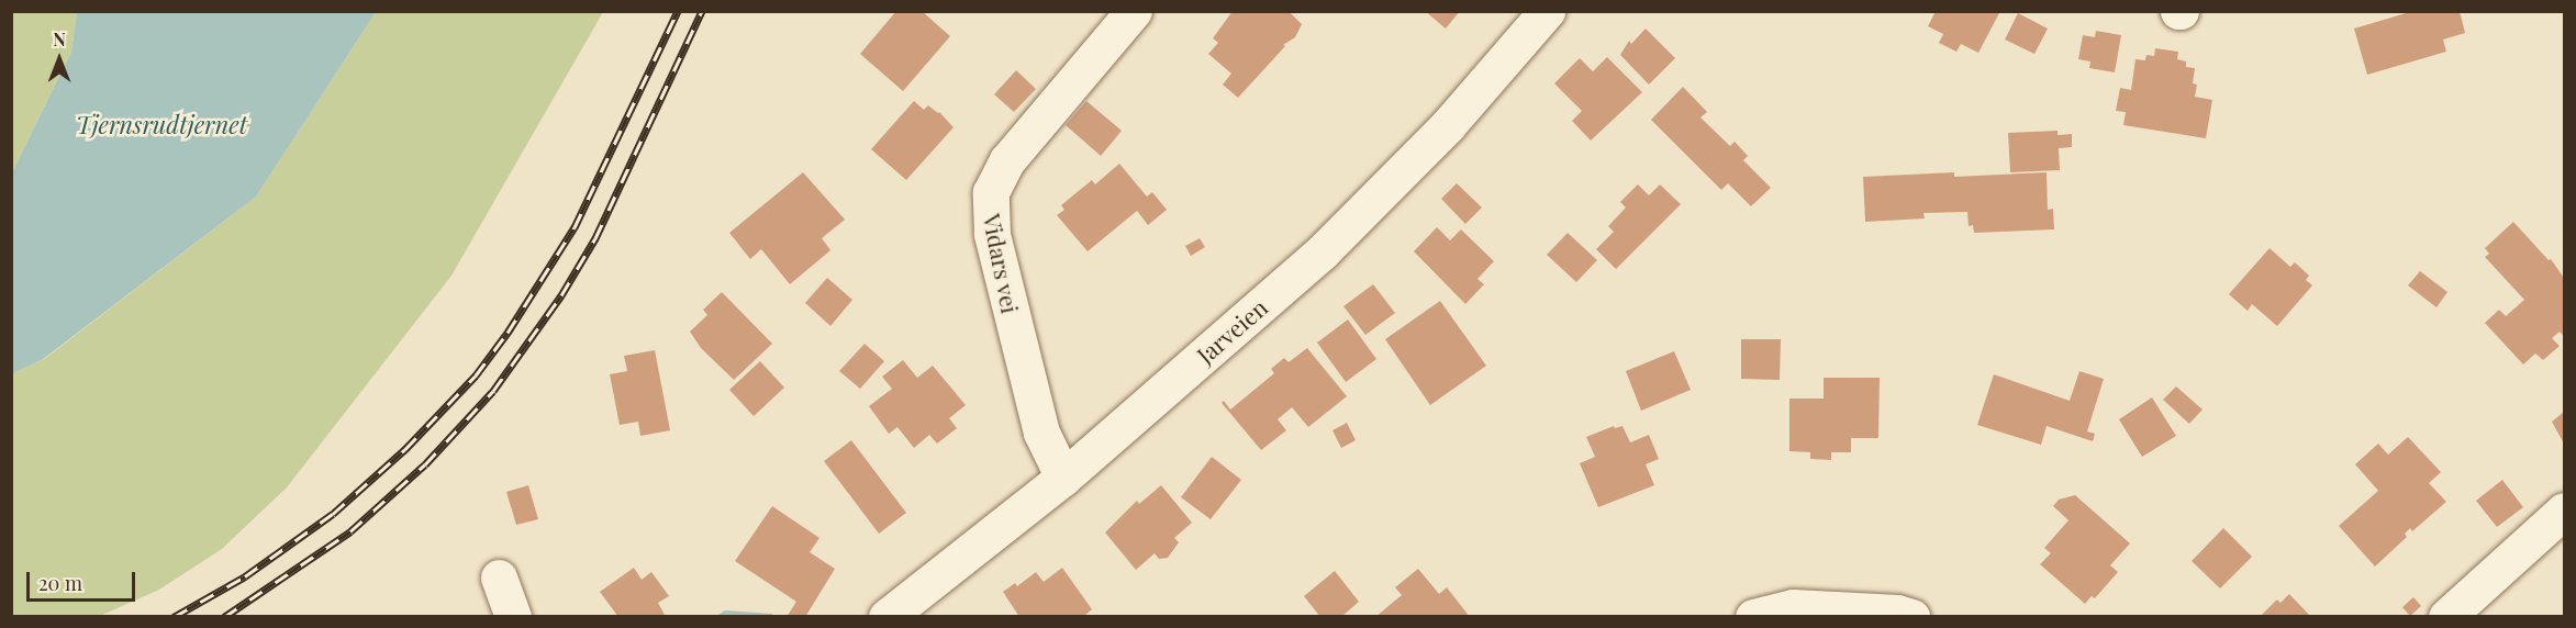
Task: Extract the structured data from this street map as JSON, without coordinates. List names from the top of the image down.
{
  "streets": {
    "street": ["Vidars vei", "Jarveien"]
  },
  "crossings": [
    ["Vidars vei", "Jarveien"]
  ],
  "water": ["Tjernsrudtjernet"],
  "scale_bar": "20 m",
  "north": "top"
}
